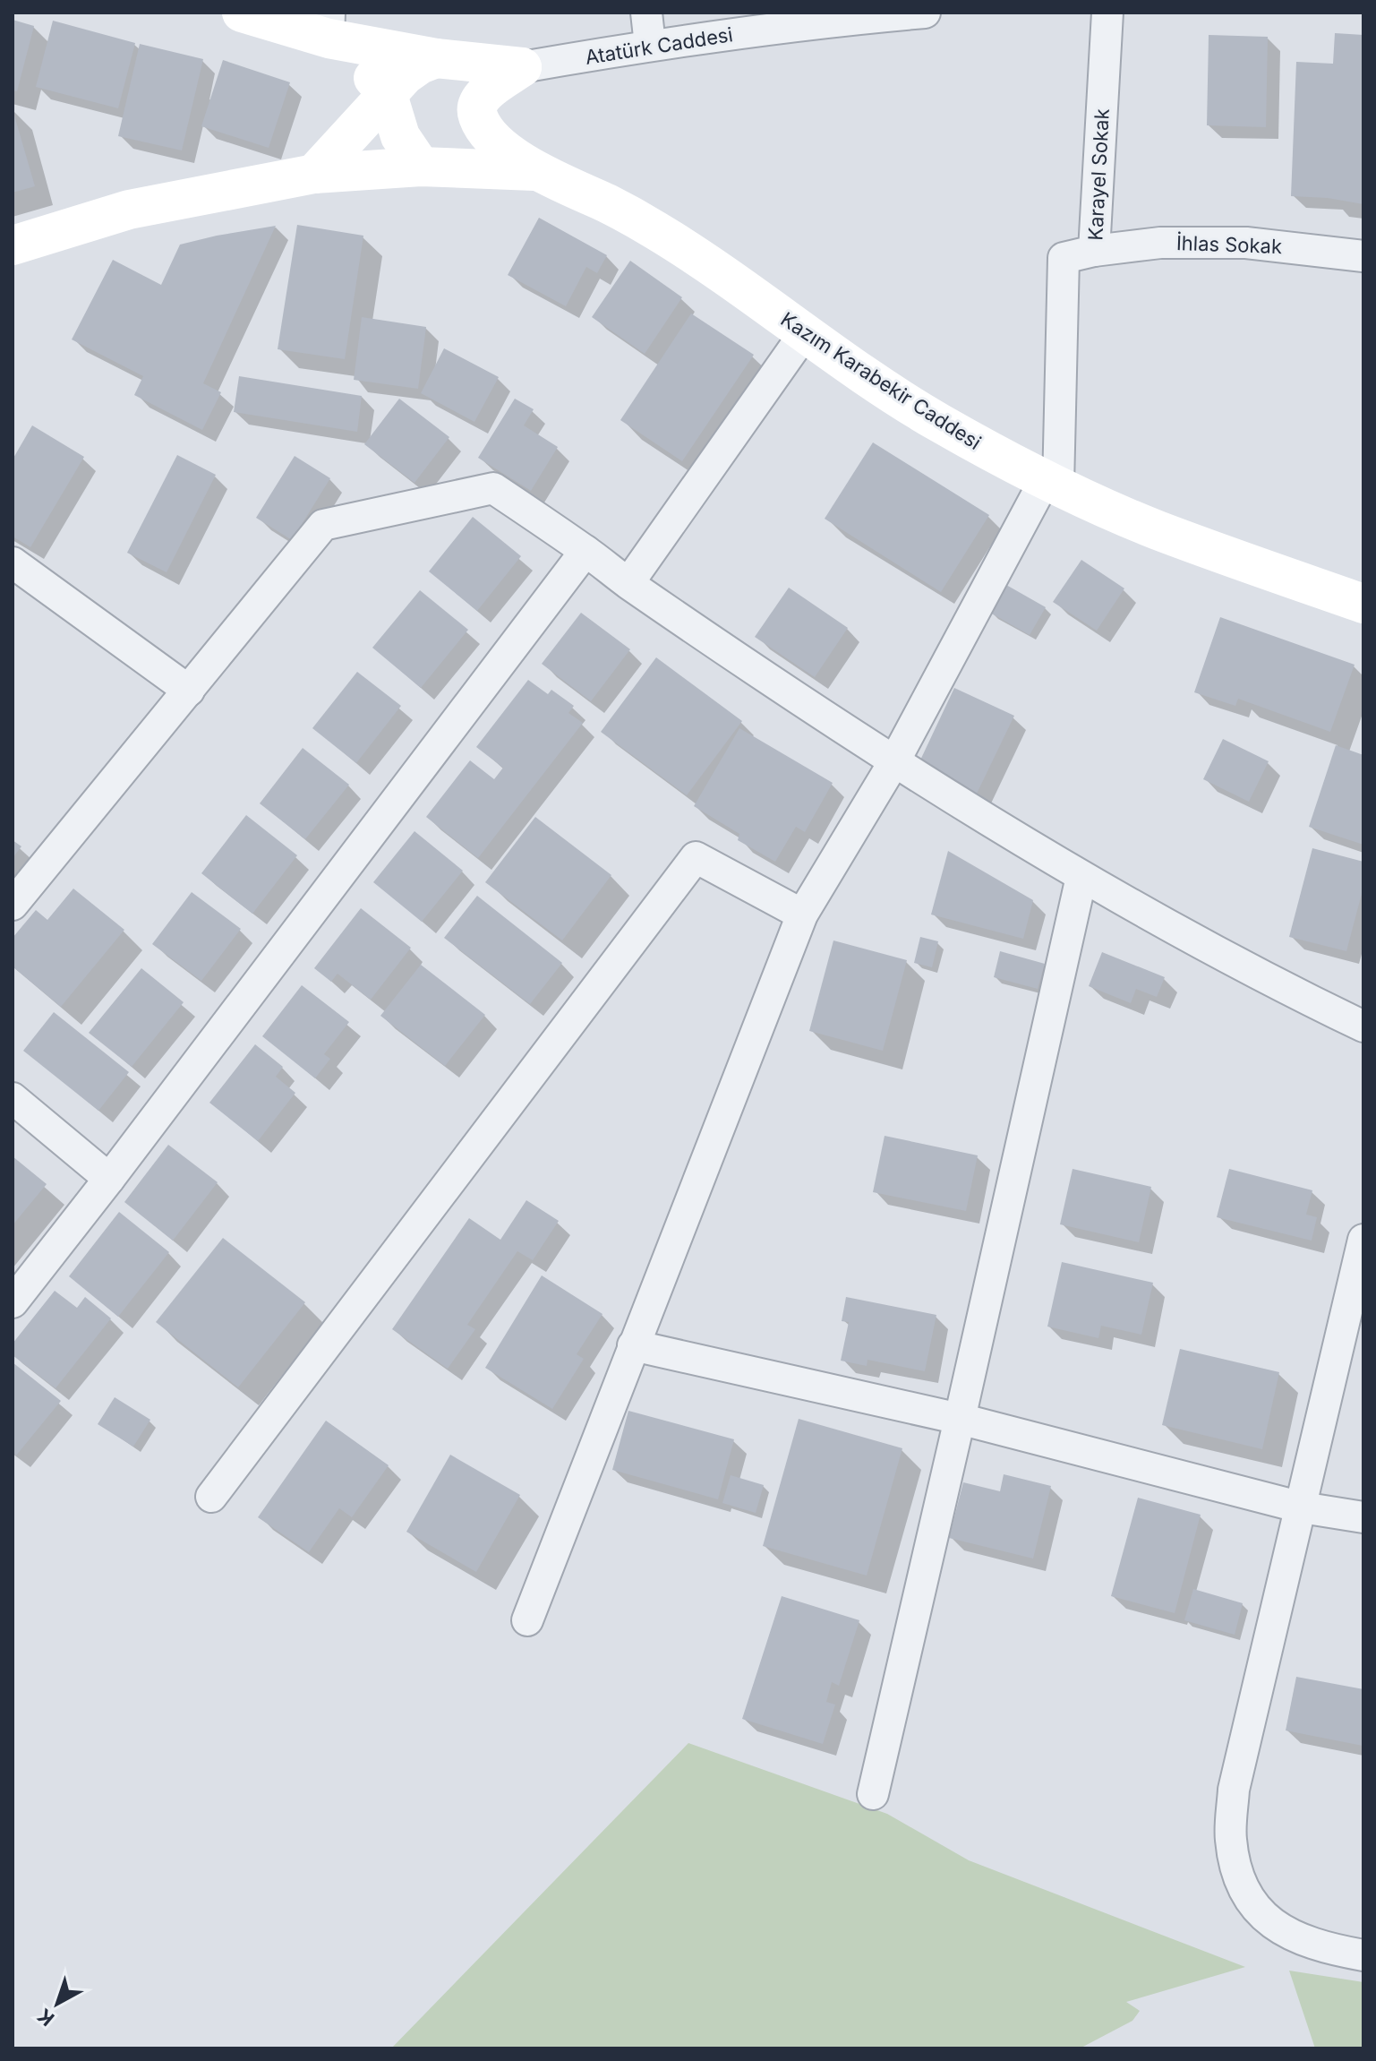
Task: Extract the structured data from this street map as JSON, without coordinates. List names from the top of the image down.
{
  "streets": {
    "street": [
      "Atatürk Caddesi",
      "Karayel Sokak",
      "İhlas Sokak",
      "Kazım Karabekir Caddesi"
    ]
  },
  "crossings": [
    ["Karayel Sokak", "İhlas Sokak"],
    ["Karayel Sokak", "Kazım Karabekir Caddesi"]
  ],
  "north": "bottom left"
}
